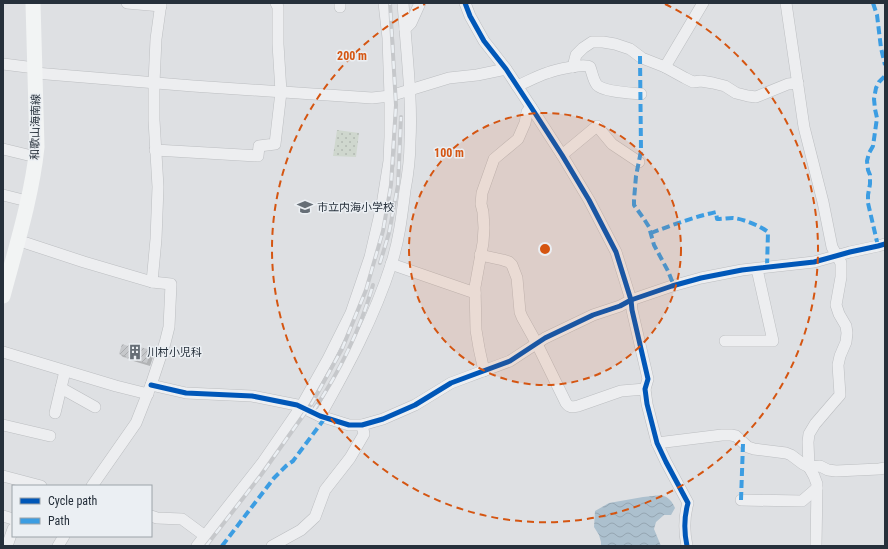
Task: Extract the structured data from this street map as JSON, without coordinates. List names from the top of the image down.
{
  "streets": {
    "main road": ["和歌山海南線"]
  },
  "places": {
    "school or university": ["市立内海小学校"],
    "building": ["川村小児科"]
  },
  "legend": ["Cycle path", "Path"],
  "rings": ["200 m", "100 m"]
}
